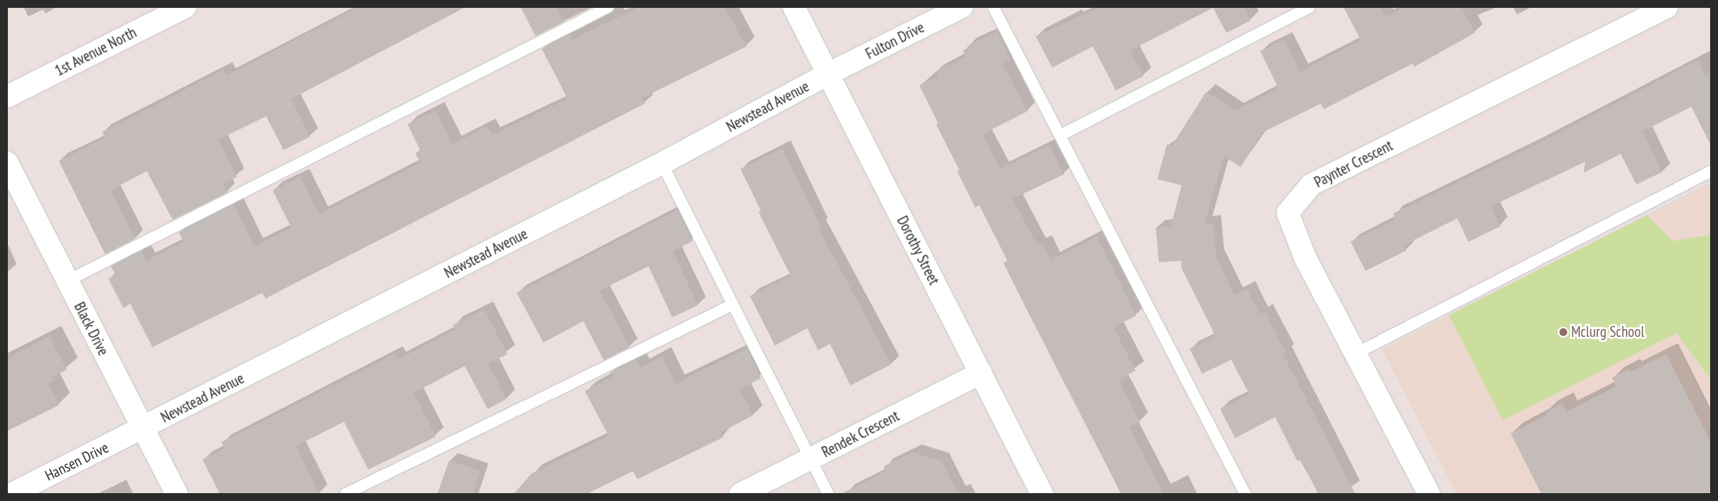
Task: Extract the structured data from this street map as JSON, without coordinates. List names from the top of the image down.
{
  "streets": {
    "street": [
      "Fulton Drive",
      "1st Avenue North",
      "Newstead Avenue",
      "Paynter Crescent",
      "Dorothy Street",
      "Black Drive",
      "Rendek Crescent",
      "Hansen Drive"
    ]
  },
  "crossings": [
    ["Fulton Drive", "Newstead Avenue"],
    ["Fulton Drive", "Dorothy Street"],
    ["Newstead Avenue", "Dorothy Street"],
    ["Newstead Avenue", "Black Drive"],
    ["Newstead Avenue", "Hansen Drive"],
    ["Dorothy Street", "Rendek Crescent"],
    ["Black Drive", "Hansen Drive"]
  ],
  "places": ["Mclurg School"]
}
